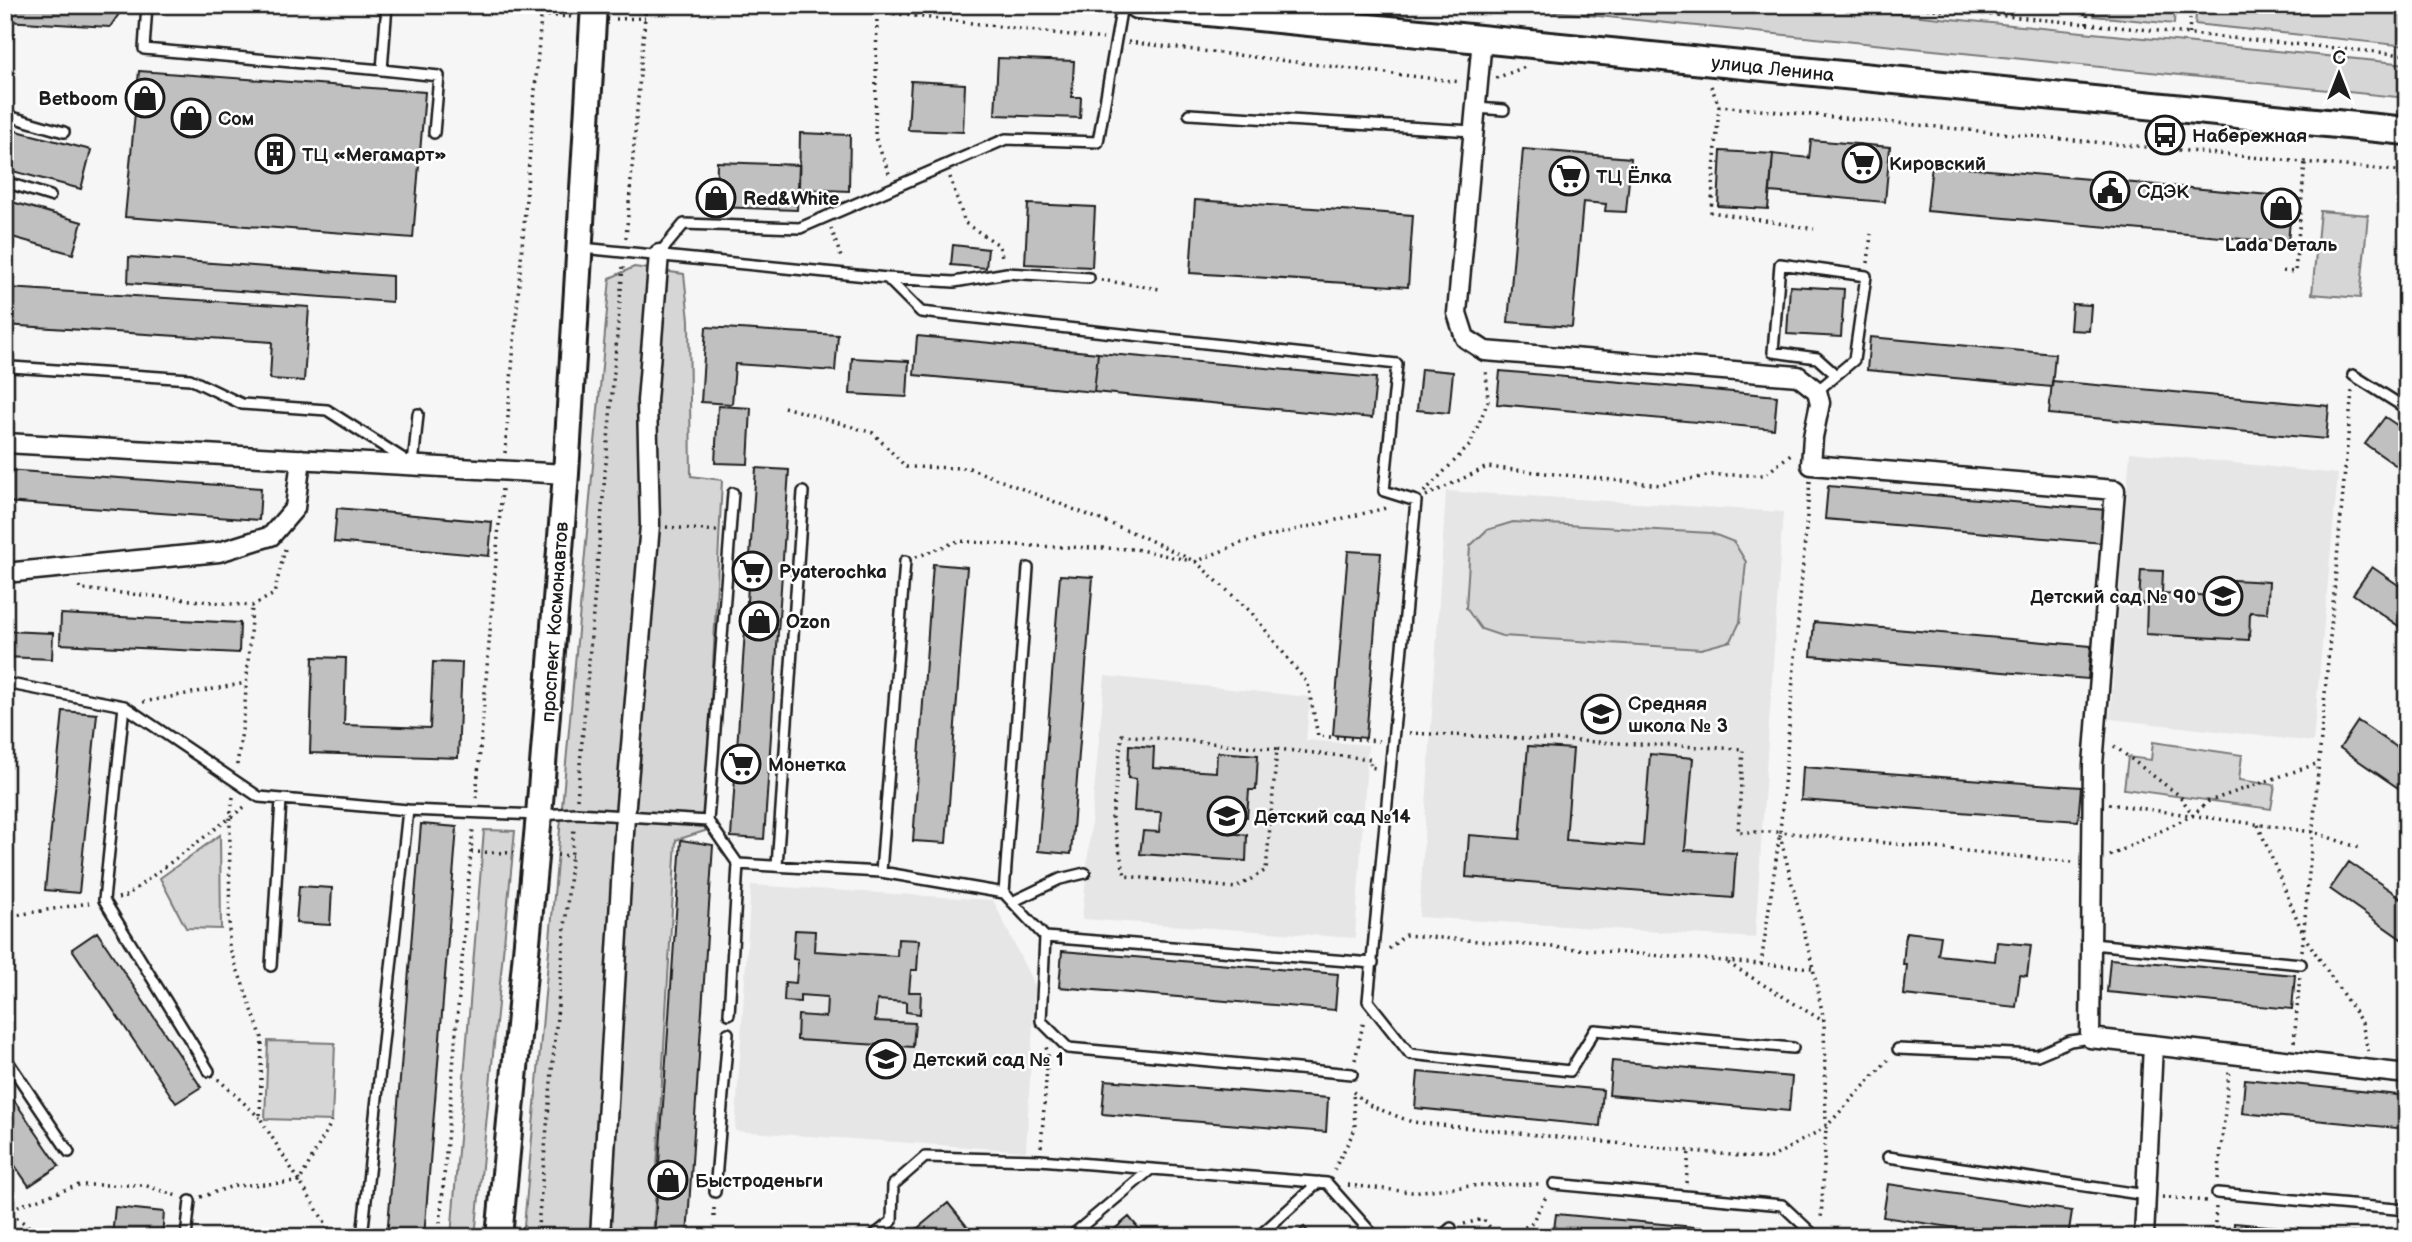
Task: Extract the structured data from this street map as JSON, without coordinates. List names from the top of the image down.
{
  "streets": {
    "main road": ["улица Ленина", "проспект Космонавтов"]
  },
  "places": {
    "shop": [
      "Betboom",
      "Сом",
      "Red&White",
      "Lada Dеталь",
      "Ozon",
      "Быстроденьги"
    ],
    "bus stop": ["Набережная"],
    "building": ["ТЦ «Мегамарт»"],
    "supermarket": [
      "Кировский",
      "ТЦ Ёлка",
      "Pyaterochka",
      "Монетка"
    ],
    "public building": ["СДЭК"],
    "school or university": [
      "Детский сад № 90",
      "Средняя школа № 3",
      "Детский сад №14",
      "Детский сад № 1"
    ]
  },
  "north": "top"
}
